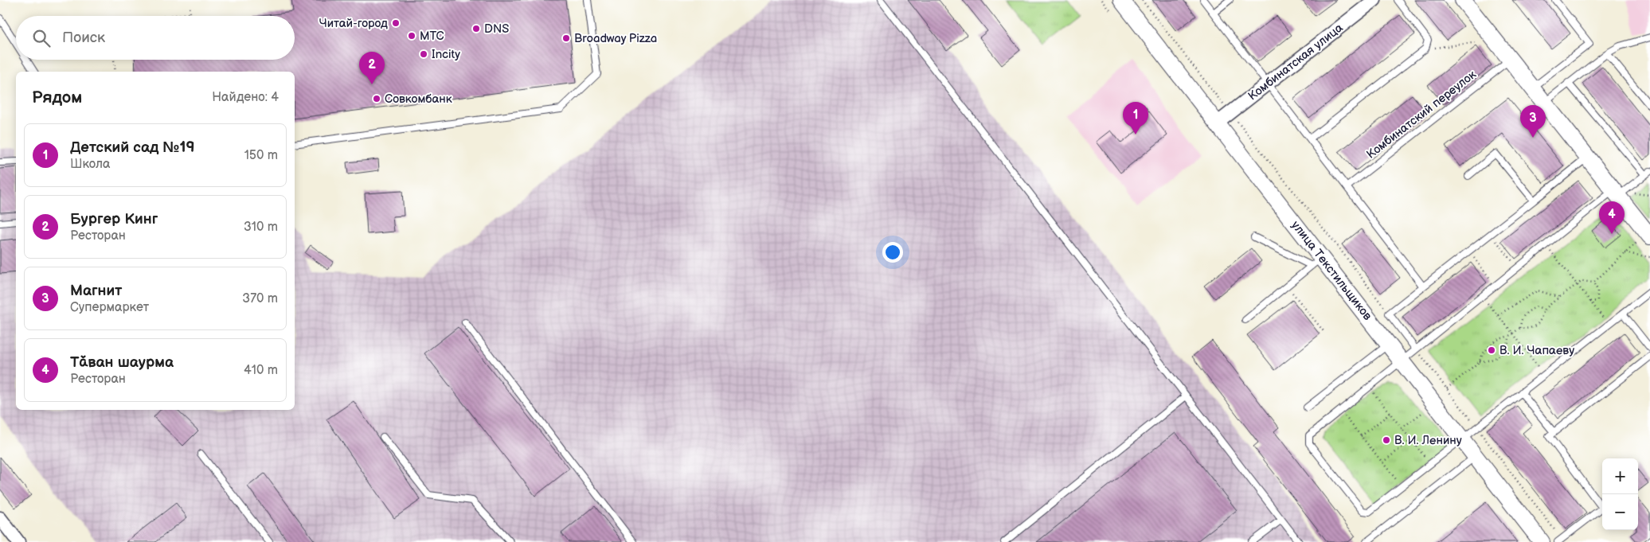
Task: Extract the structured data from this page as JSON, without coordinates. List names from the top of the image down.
{
  "streets": {
    "street": ["Комбинатская улица", "улица Текстильщиков"],
    "lane": ["Комбинатский переулок"]
  },
  "crossings": [
    ["Комбинатская улица", "улица Текстильщиков"]
  ],
  "places": [
    "Читай-город",
    "DNS",
    "МТС",
    "Broadway Pizza",
    "Incity",
    "Совкомбанк",
    "В. И. Чапаеву",
    "В. И. Ленину"
  ],
  "page": {
    "search": "Поиск",
    "pins": [
      "2",
      "1",
      "3",
      "4"
    ],
    "heading": ["Рядом", "Найдено: 4"],
    "list": [
      {
        "mark": "1",
        "name": "Детский сад №19",
        "note": "Школа",
        "value": "150 m"
      },
      {
        "mark": "2",
        "name": "Бургер Кинг",
        "note": "Ресторан",
        "value": "310 m"
      },
      {
        "mark": "3",
        "name": "Магнит",
        "note": "Супермаркет",
        "value": "370 m"
      },
      {
        "mark": "4",
        "name": "Тӑван шаурма",
        "note": "Ресторан",
        "value": "410 m"
      }
    ],
    "map_buttons": ["+", "−"]
  }
}
